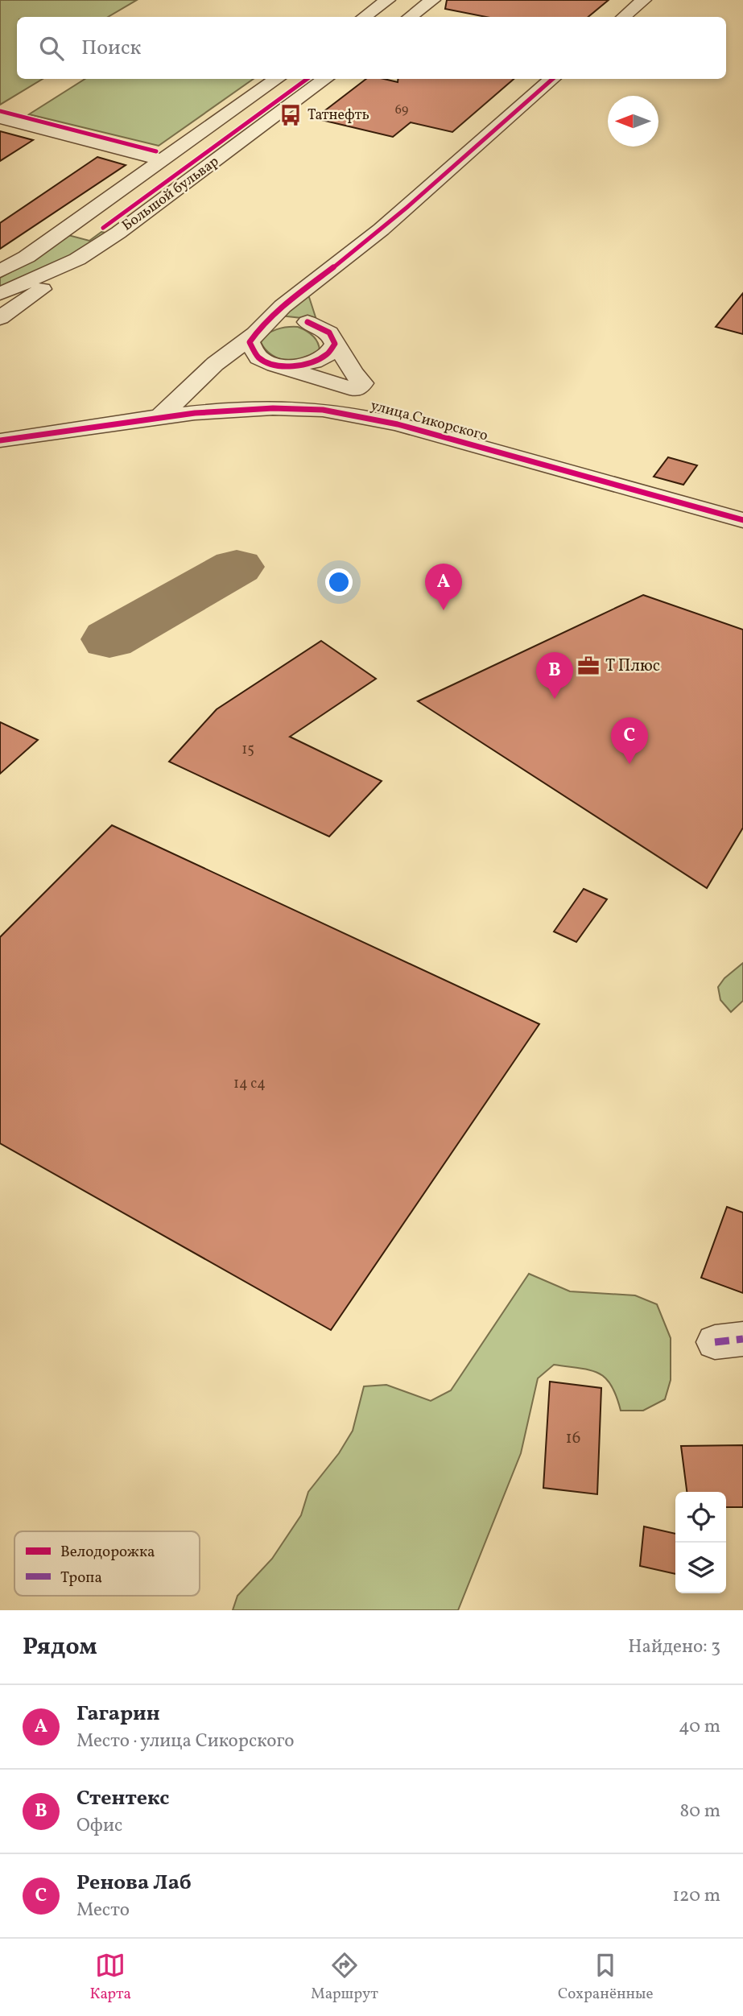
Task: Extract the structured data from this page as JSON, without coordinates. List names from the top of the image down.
{
  "streets": {
    "street": ["Большой бульвар", "улица Сикорского"]
  },
  "places": {
    "bus stop": ["Татнефть"],
    "office": ["Т Плюс"]
  },
  "house_numbers": [
    "69",
    "15",
    "14 с4",
    "16"
  ],
  "legend": ["Велодорожка", "Тропа"],
  "north": "left",
  "page": {
    "search": "Поиск",
    "pins": ["A", "B", "C"],
    "heading": ["Рядом", "Найдено: 3"],
    "list": [
      {
        "mark": "A",
        "name": "Гагарин",
        "note": "Место · улица Сикорского",
        "value": "40 m"
      },
      {
        "mark": "B",
        "name": "Стентекс",
        "note": "Офис",
        "value": "80 m"
      },
      {
        "mark": "C",
        "name": "Ренова Лаб",
        "note": "Место",
        "value": "120 m"
      }
    ],
    "nav": ["Карта", "Маршрут", "Сохранённые"]
  }
}
